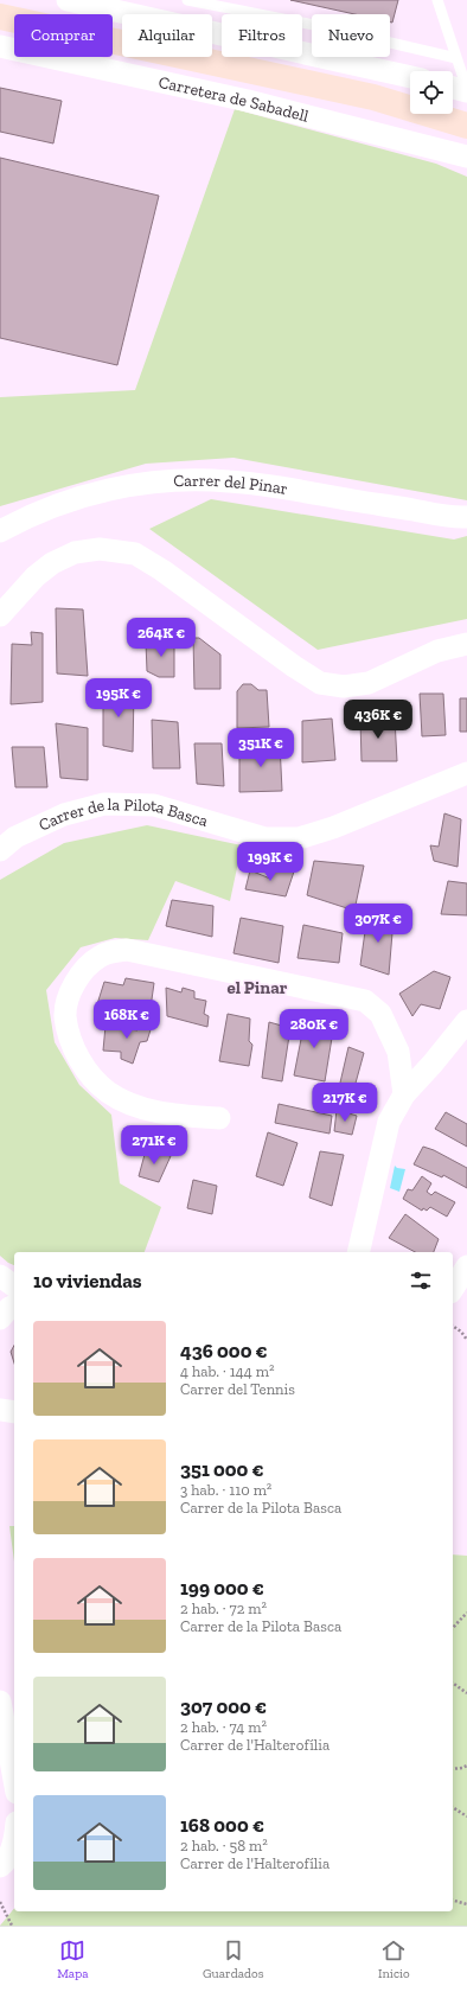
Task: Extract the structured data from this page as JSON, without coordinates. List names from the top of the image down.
{
  "streets": {
    "street": ["Carretera de Sabadell", "Carrer del Pinar", "Carrer de la Pilota Basca"]
  },
  "districts": ["el Pinar"],
  "page": {
    "chip": [
      "Comprar",
      "Alquilar",
      "Filtros",
      "Nuevo"
    ],
    "price": [
      "264K €",
      "195K €",
      "436K €",
      "351K €",
      "199K €",
      "307K €",
      "168K €",
      "280K €",
      "217K €",
      "271K €"
    ],
    "heading": "10 viviendas",
    "list": [
      {
        "name": "436 000 €",
        "note": "4 hab. · 144 m² · Carrer del Tennis"
      },
      {
        "name": "351 000 €",
        "note": "3 hab. · 110 m² · Carrer de la Pilota Basca"
      },
      {
        "name": "199 000 €",
        "note": "2 hab. · 72 m² · Carrer de la Pilota Basca"
      },
      {
        "name": "307 000 €",
        "note": "2 hab. · 74 m² · Carrer de l'Halterofília"
      },
      {
        "name": "168 000 €",
        "note": "2 hab. · 58 m² · Carrer de l'Halterofília"
      }
    ],
    "tabs": ["Mapa", "Guardados", "Inicio"]
  }
}
